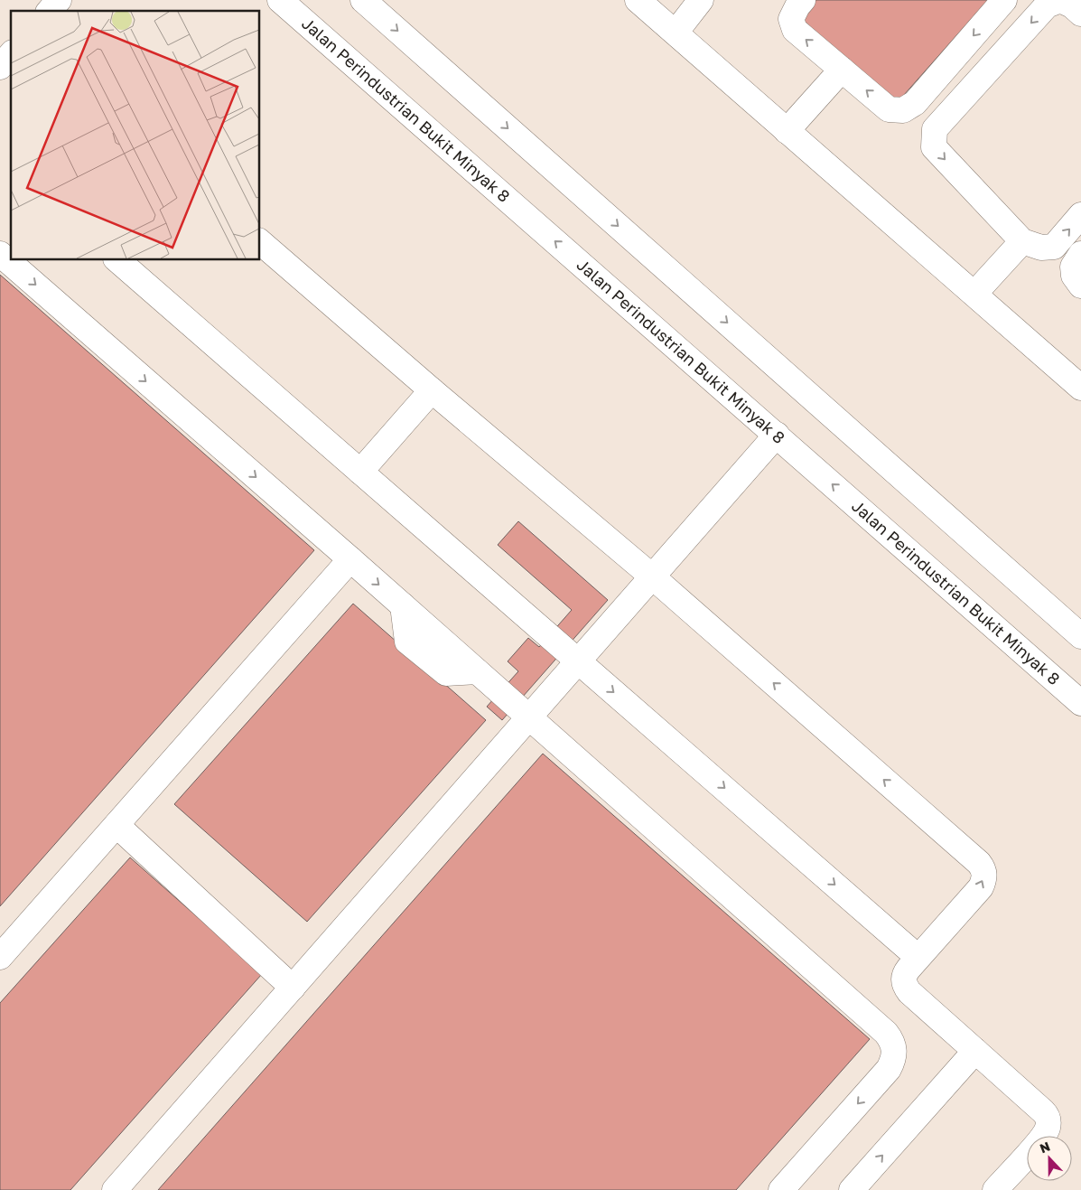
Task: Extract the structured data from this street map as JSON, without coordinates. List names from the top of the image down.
{
  "streets": {
    "street": ["Jalan Perindustrian Bukit Minyak 8"]
  },
  "north": "top"
}
